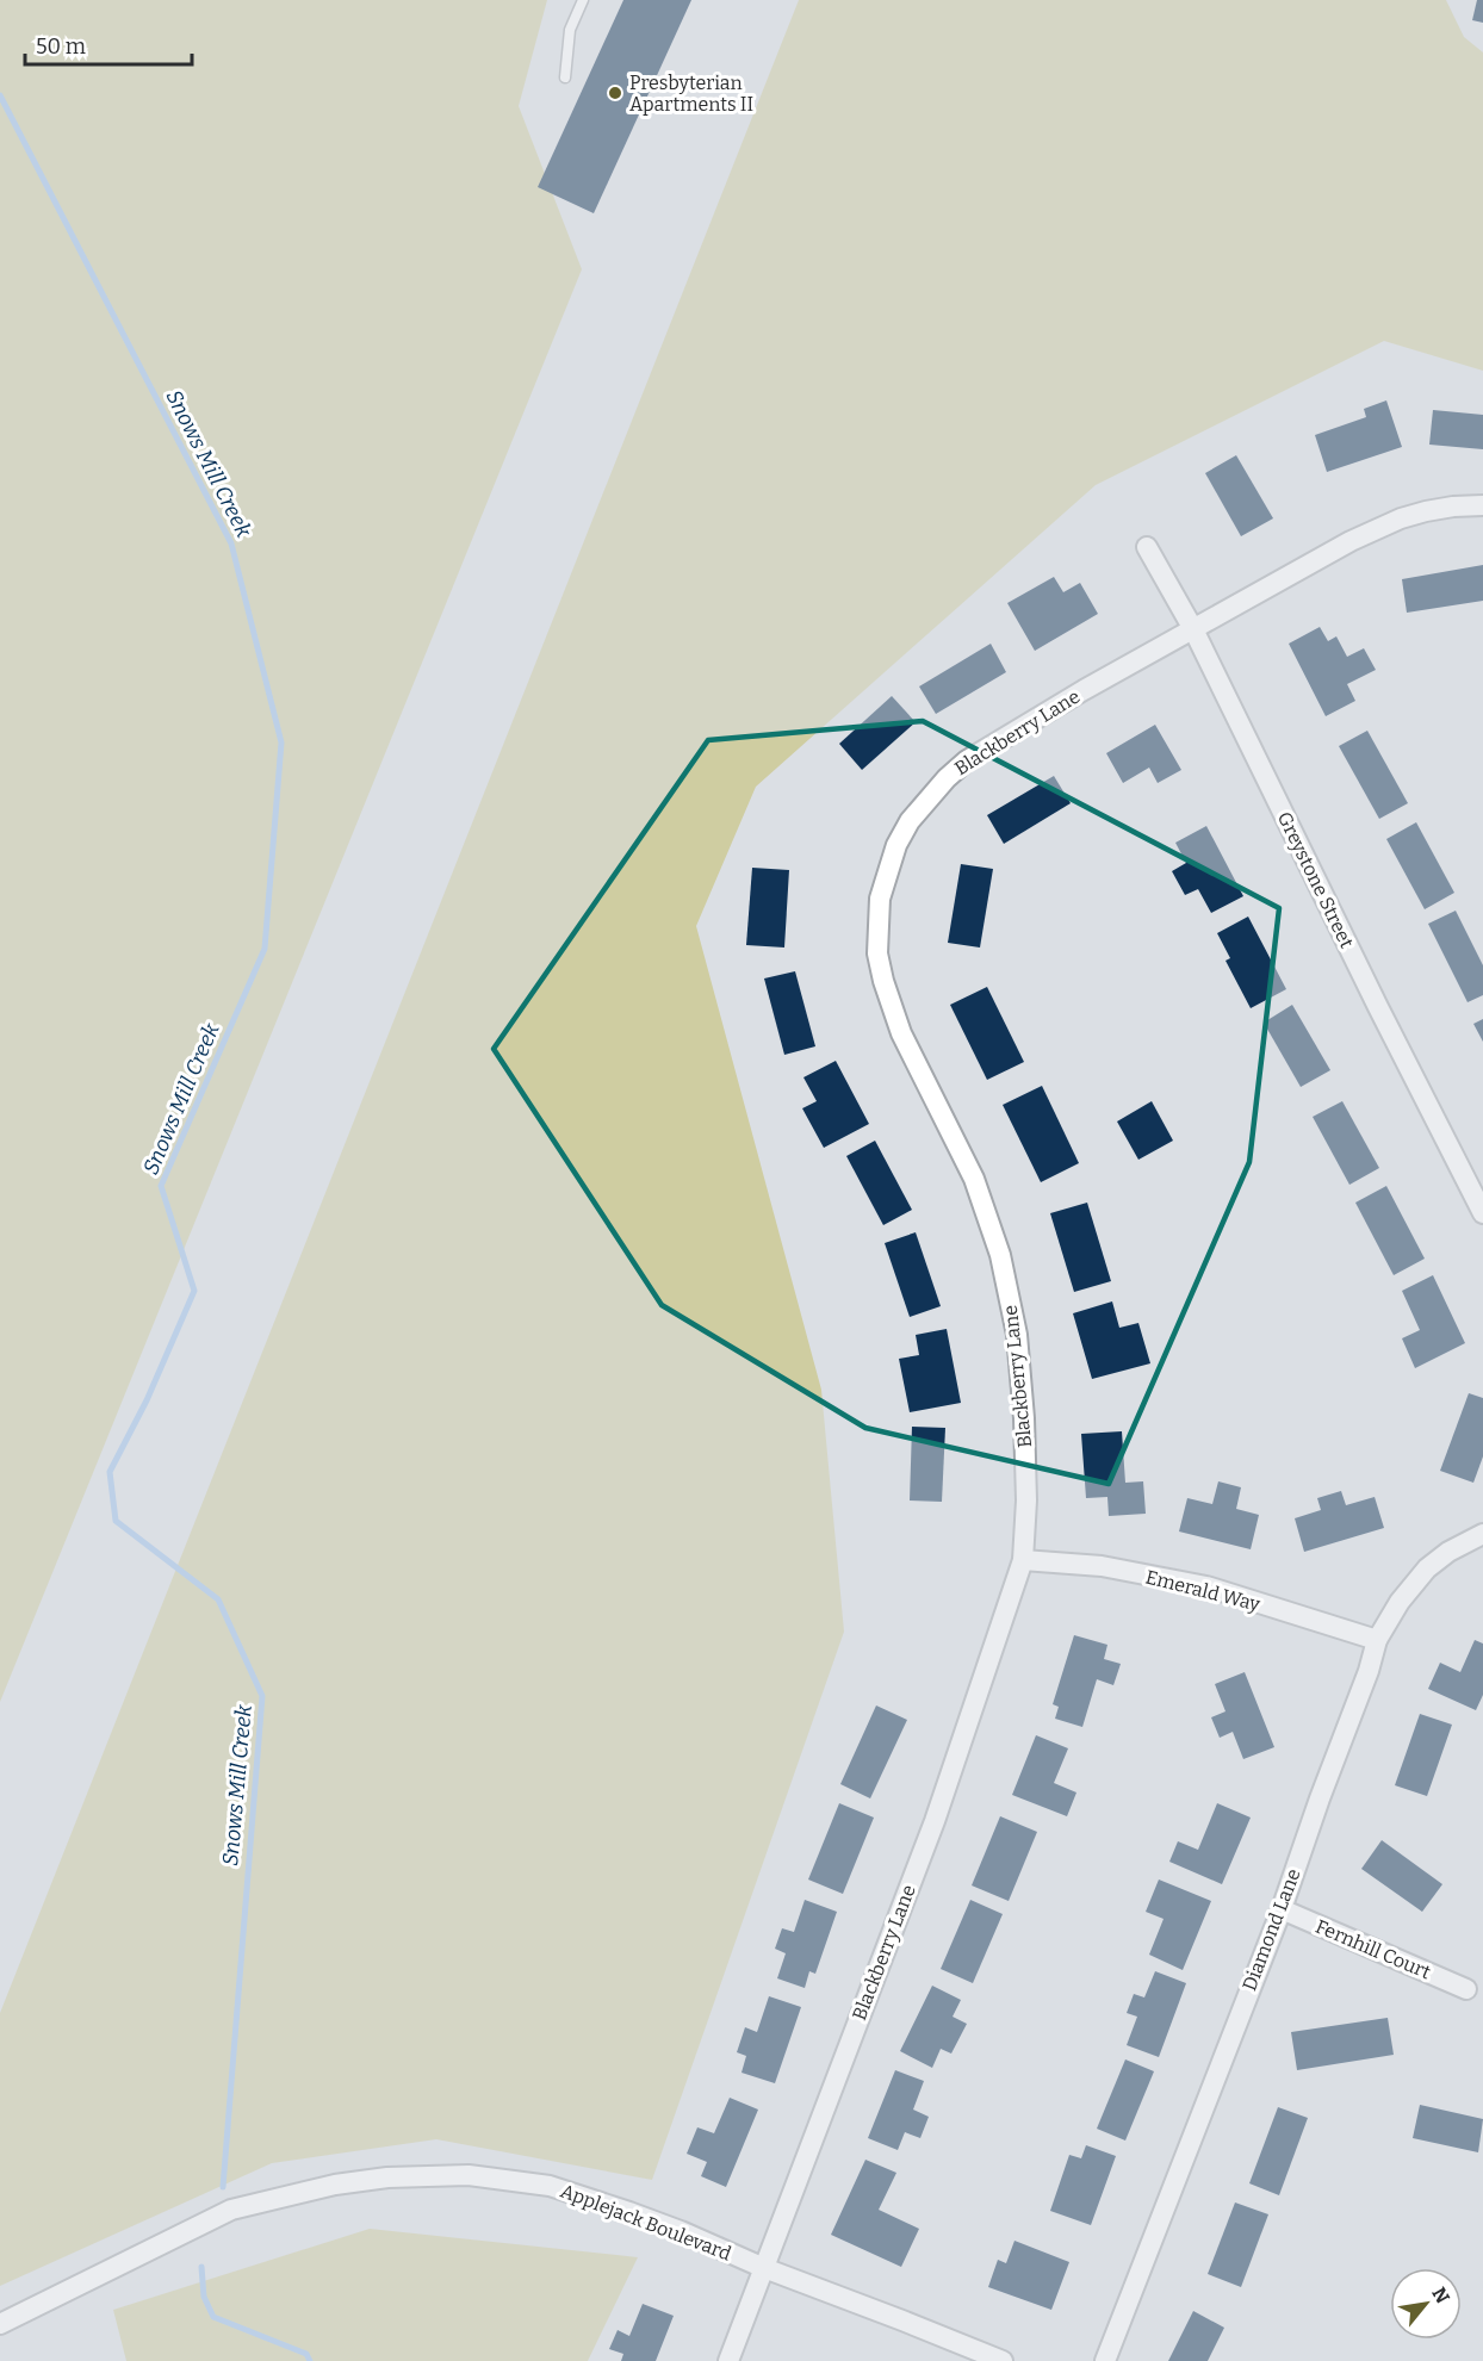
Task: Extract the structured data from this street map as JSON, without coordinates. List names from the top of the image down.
{
  "streets": {
    "street": [
      "Blackberry Lane",
      "Greystone Street",
      "Emerald Way",
      "Diamond Lane",
      "Fernhill Court",
      "Applejack Boulevard"
    ]
  },
  "crossings": [
    ["Blackberry Lane", "Greystone Street"],
    ["Blackberry Lane", "Emerald Way"],
    ["Blackberry Lane", "Applejack Boulevard"],
    ["Emerald Way", "Diamond Lane"],
    ["Diamond Lane", "Fernhill Court"]
  ],
  "water": ["Snows Mill Creek"],
  "places": ["Presbyterian Apartments II"],
  "scale_bar": "50 m",
  "north": "top right"
}
